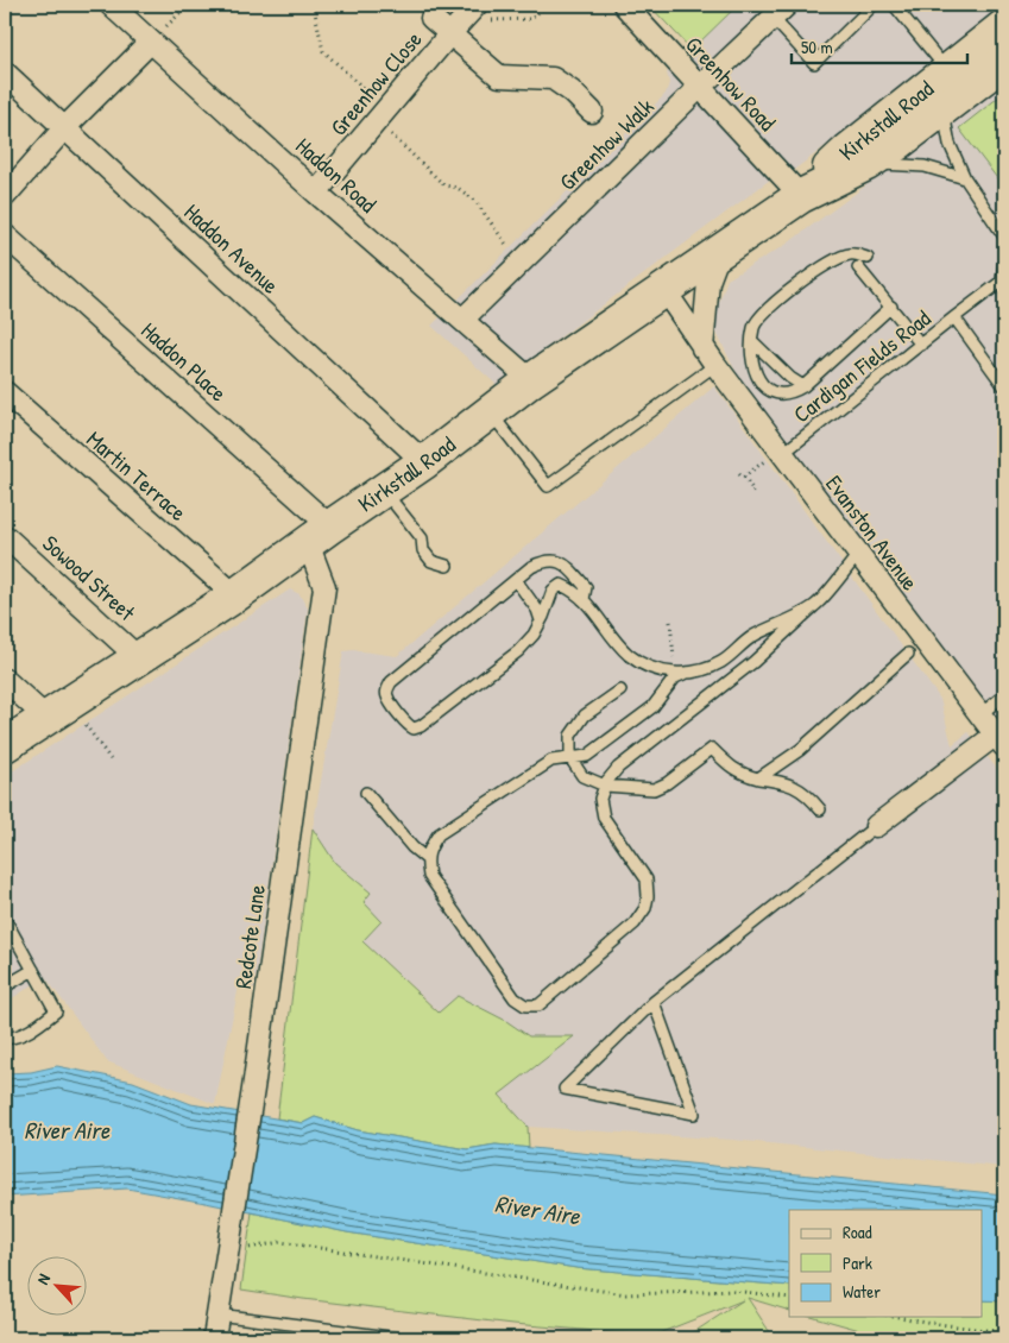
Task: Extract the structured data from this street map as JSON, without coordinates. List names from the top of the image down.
{
  "streets": {
    "main road": ["Kirkstall Road"],
    "street": [
      "Greenhow Close",
      "Greenhow Road",
      "Greenhow Walk",
      "Haddon Road",
      "Haddon Avenue",
      "Haddon Place",
      "Martin Terrace",
      "Evanston Avenue",
      "Sowood Street",
      "Redcote Lane"
    ],
    "lane": ["Cardigan Fields Road"]
  },
  "crossings": [
    ["Greenhow Close", "Haddon Road"],
    ["Greenhow Road", "Kirkstall Road"],
    ["Greenhow Road", "Greenhow Walk"],
    ["Kirkstall Road", "Haddon Road"],
    ["Kirkstall Road", "Haddon Avenue"],
    ["Kirkstall Road", "Haddon Place"],
    ["Kirkstall Road", "Martin Terrace"],
    ["Kirkstall Road", "Evanston Avenue"],
    ["Kirkstall Road", "Sowood Street"],
    ["Kirkstall Road", "Redcote Lane"],
    ["Greenhow Walk", "Haddon Road"],
    ["Haddon Place", "Redcote Lane"],
    ["Cardigan Fields Road", "Evanston Avenue"]
  ],
  "water": ["River Aire"],
  "legend": ["Road", "Park", "Water"],
  "scale_bar": "50 m",
  "north": "top left"
}
